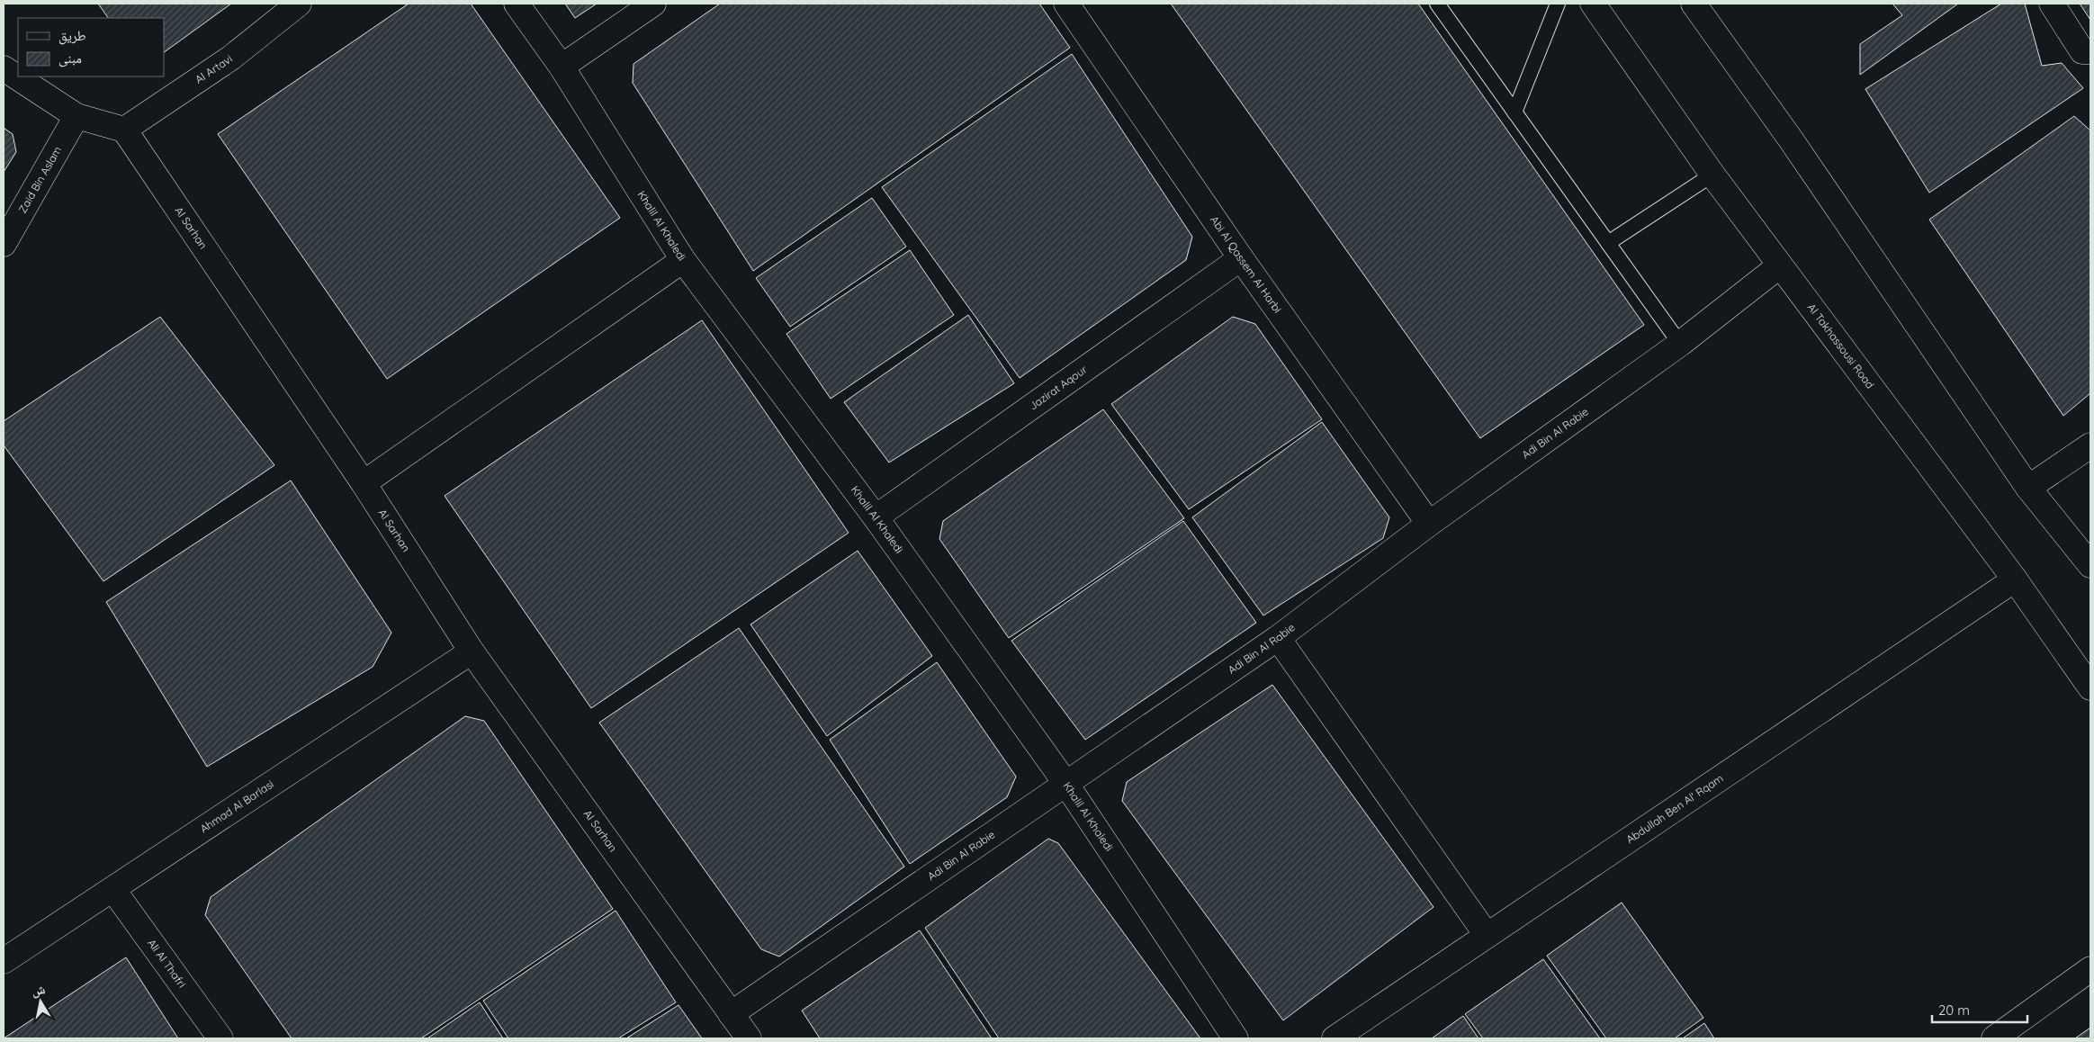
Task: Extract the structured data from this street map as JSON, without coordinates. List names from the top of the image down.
{
  "streets": {
    "street": [
      "Al Artavi",
      "Zaid Bin Aslam",
      "Khalil Al Khaledi",
      "Al Sarhan",
      "Abi Al Qassem Al Harbi",
      "Al Takhassousi Road",
      "Jazirat Aqour",
      "Adi Bin Al Rabie",
      "Ahmad Al Barlasi",
      "Abdullah Ben Al' Rqam",
      "Ali Al Thafri"
    ]
  },
  "crossings": [
    ["Al Artavi", "Al Sarhan"],
    ["Khalil Al Khaledi", "Jazirat Aqour"],
    ["Khalil Al Khaledi", "Adi Bin Al Rabie"],
    ["Al Sarhan", "Adi Bin Al Rabie"],
    ["Al Sarhan", "Ahmad Al Barlasi"],
    ["Abi Al Qassem Al Harbi", "Jazirat Aqour"],
    ["Abi Al Qassem Al Harbi", "Adi Bin Al Rabie"],
    ["Al Takhassousi Road", "Adi Bin Al Rabie"],
    ["Al Takhassousi Road", "Abdullah Ben Al' Rqam"],
    ["Ahmad Al Barlasi", "Ali Al Thafri"]
  ],
  "legend": ["طريق", "مبنى"],
  "scale_bar": "20 m",
  "north": "top"
}
